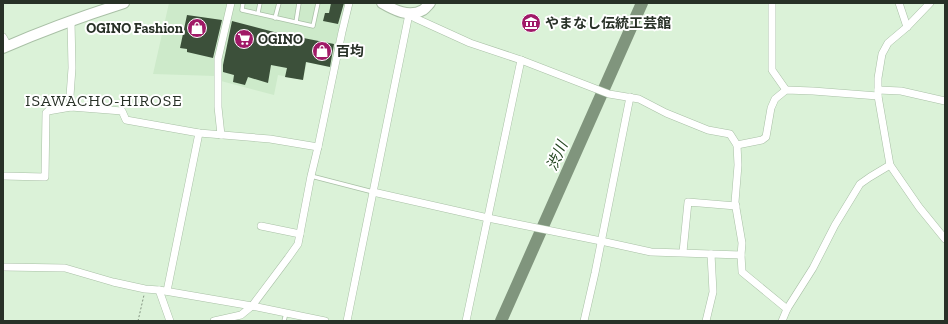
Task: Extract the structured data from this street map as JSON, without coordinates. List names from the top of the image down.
{
  "districts": ["ISAWACHO-HIROSE"],
  "water": ["渋川"],
  "places": {
    "museum": ["やまなし伝統工芸館"],
    "shop": ["OGINO Fashion", "百均"],
    "supermarket": ["OGINO"]
  }
}
